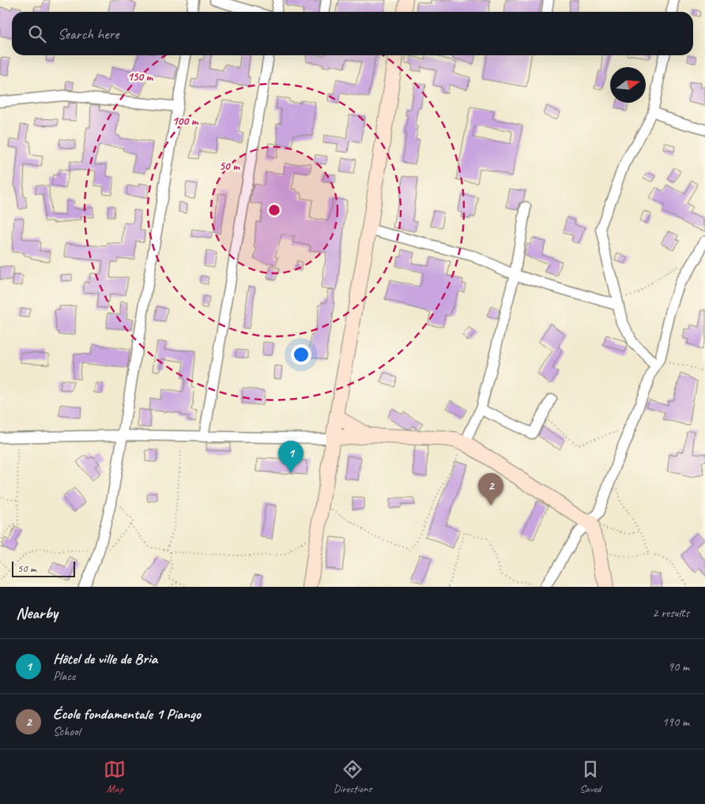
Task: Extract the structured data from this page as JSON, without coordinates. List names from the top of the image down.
{
  "scale_bar": "50 m",
  "north": "right",
  "page": {
    "search": "Search here",
    "pins": ["1", "2"],
    "scale": "50 m",
    "heading": ["Nearby", "2 results"],
    "list": [
      {
        "mark": "1",
        "name": "Hôtel de ville de Bria",
        "note": "Place",
        "value": "90 m"
      },
      {
        "mark": "2",
        "name": "École fondamentale 1 Piango",
        "note": "School",
        "value": "190 m"
      }
    ],
    "nav": ["Map", "Directions", "Saved"]
  },
  "rings": ["150 m", "100 m", "50 m"]
}
